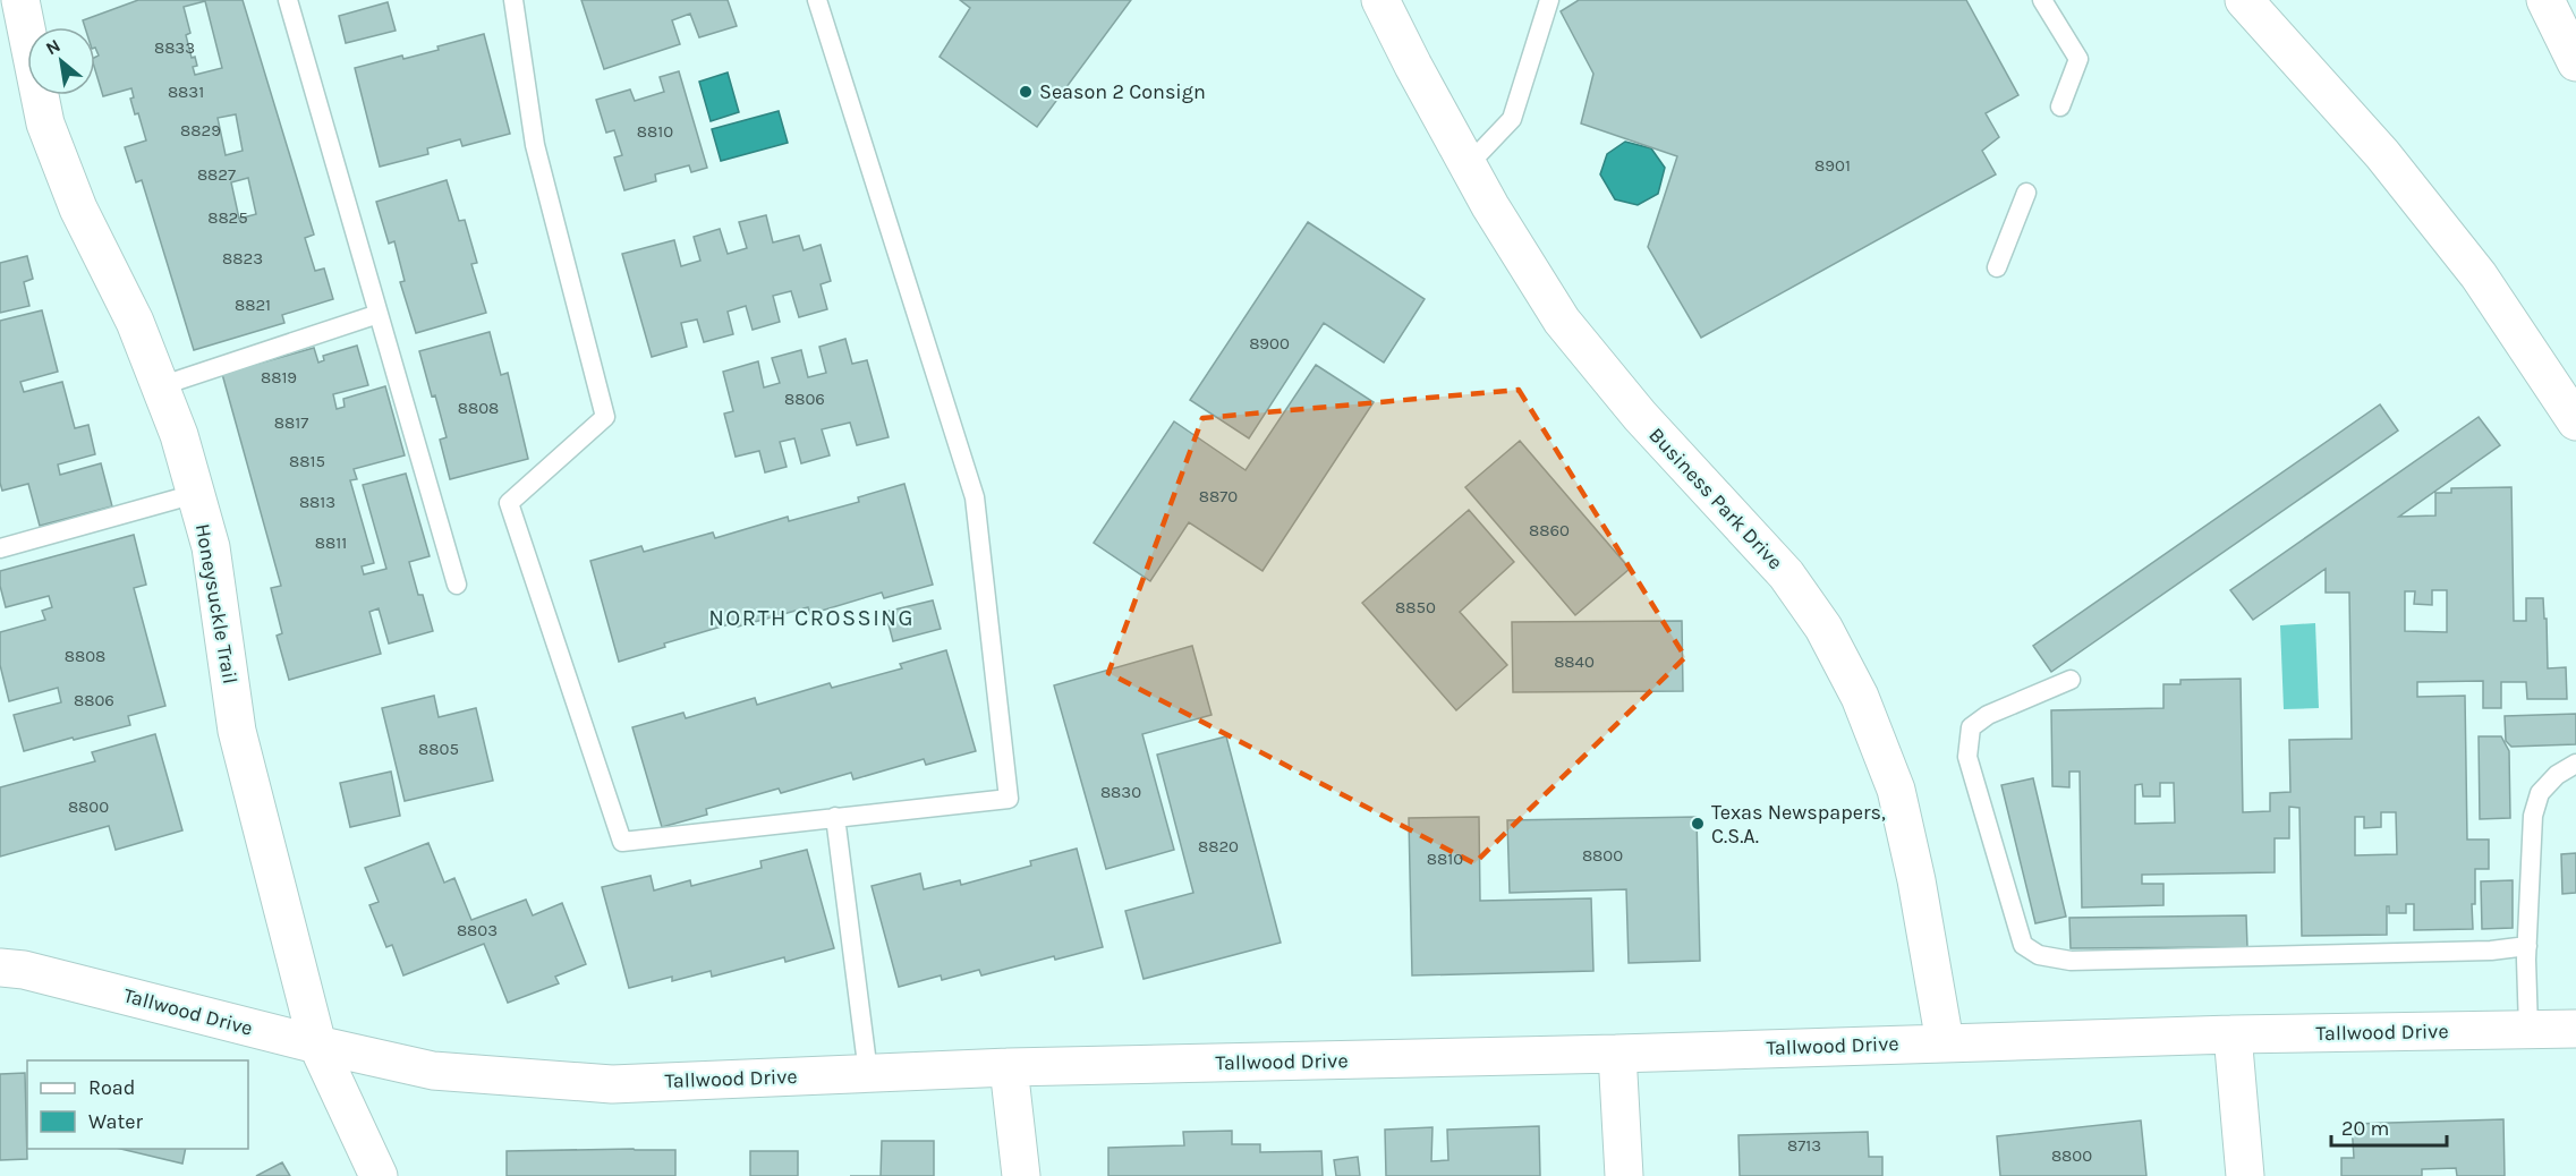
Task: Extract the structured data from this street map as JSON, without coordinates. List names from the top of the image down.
{
  "streets": {
    "main road": ["Business Park Drive", "Honeysuckle Trail", "Tallwood Drive"]
  },
  "crossings": [
    ["Business Park Drive", "Tallwood Drive"],
    ["Honeysuckle Trail", "Tallwood Drive"]
  ],
  "districts": ["NORTH CROSSING"],
  "places": ["Season 2 Consign", "Texas Newspapers, C.S.A."],
  "house_numbers": [
    "8833",
    "8831",
    "8829",
    "8810",
    "8901",
    "8827",
    "8825",
    "8823",
    "8821",
    "8900",
    "8819",
    "8806",
    "8808",
    "8817",
    "8815",
    "8870",
    "8813",
    "8860",
    "8811",
    "8850",
    "8808",
    "8840",
    "8806",
    "8805",
    "8830",
    "8800",
    "8820",
    "8800",
    "8810",
    "8803",
    "8713",
    "8800"
  ],
  "legend": ["Road", "Water"],
  "scale_bar": "20 m",
  "north": "top left"
}
